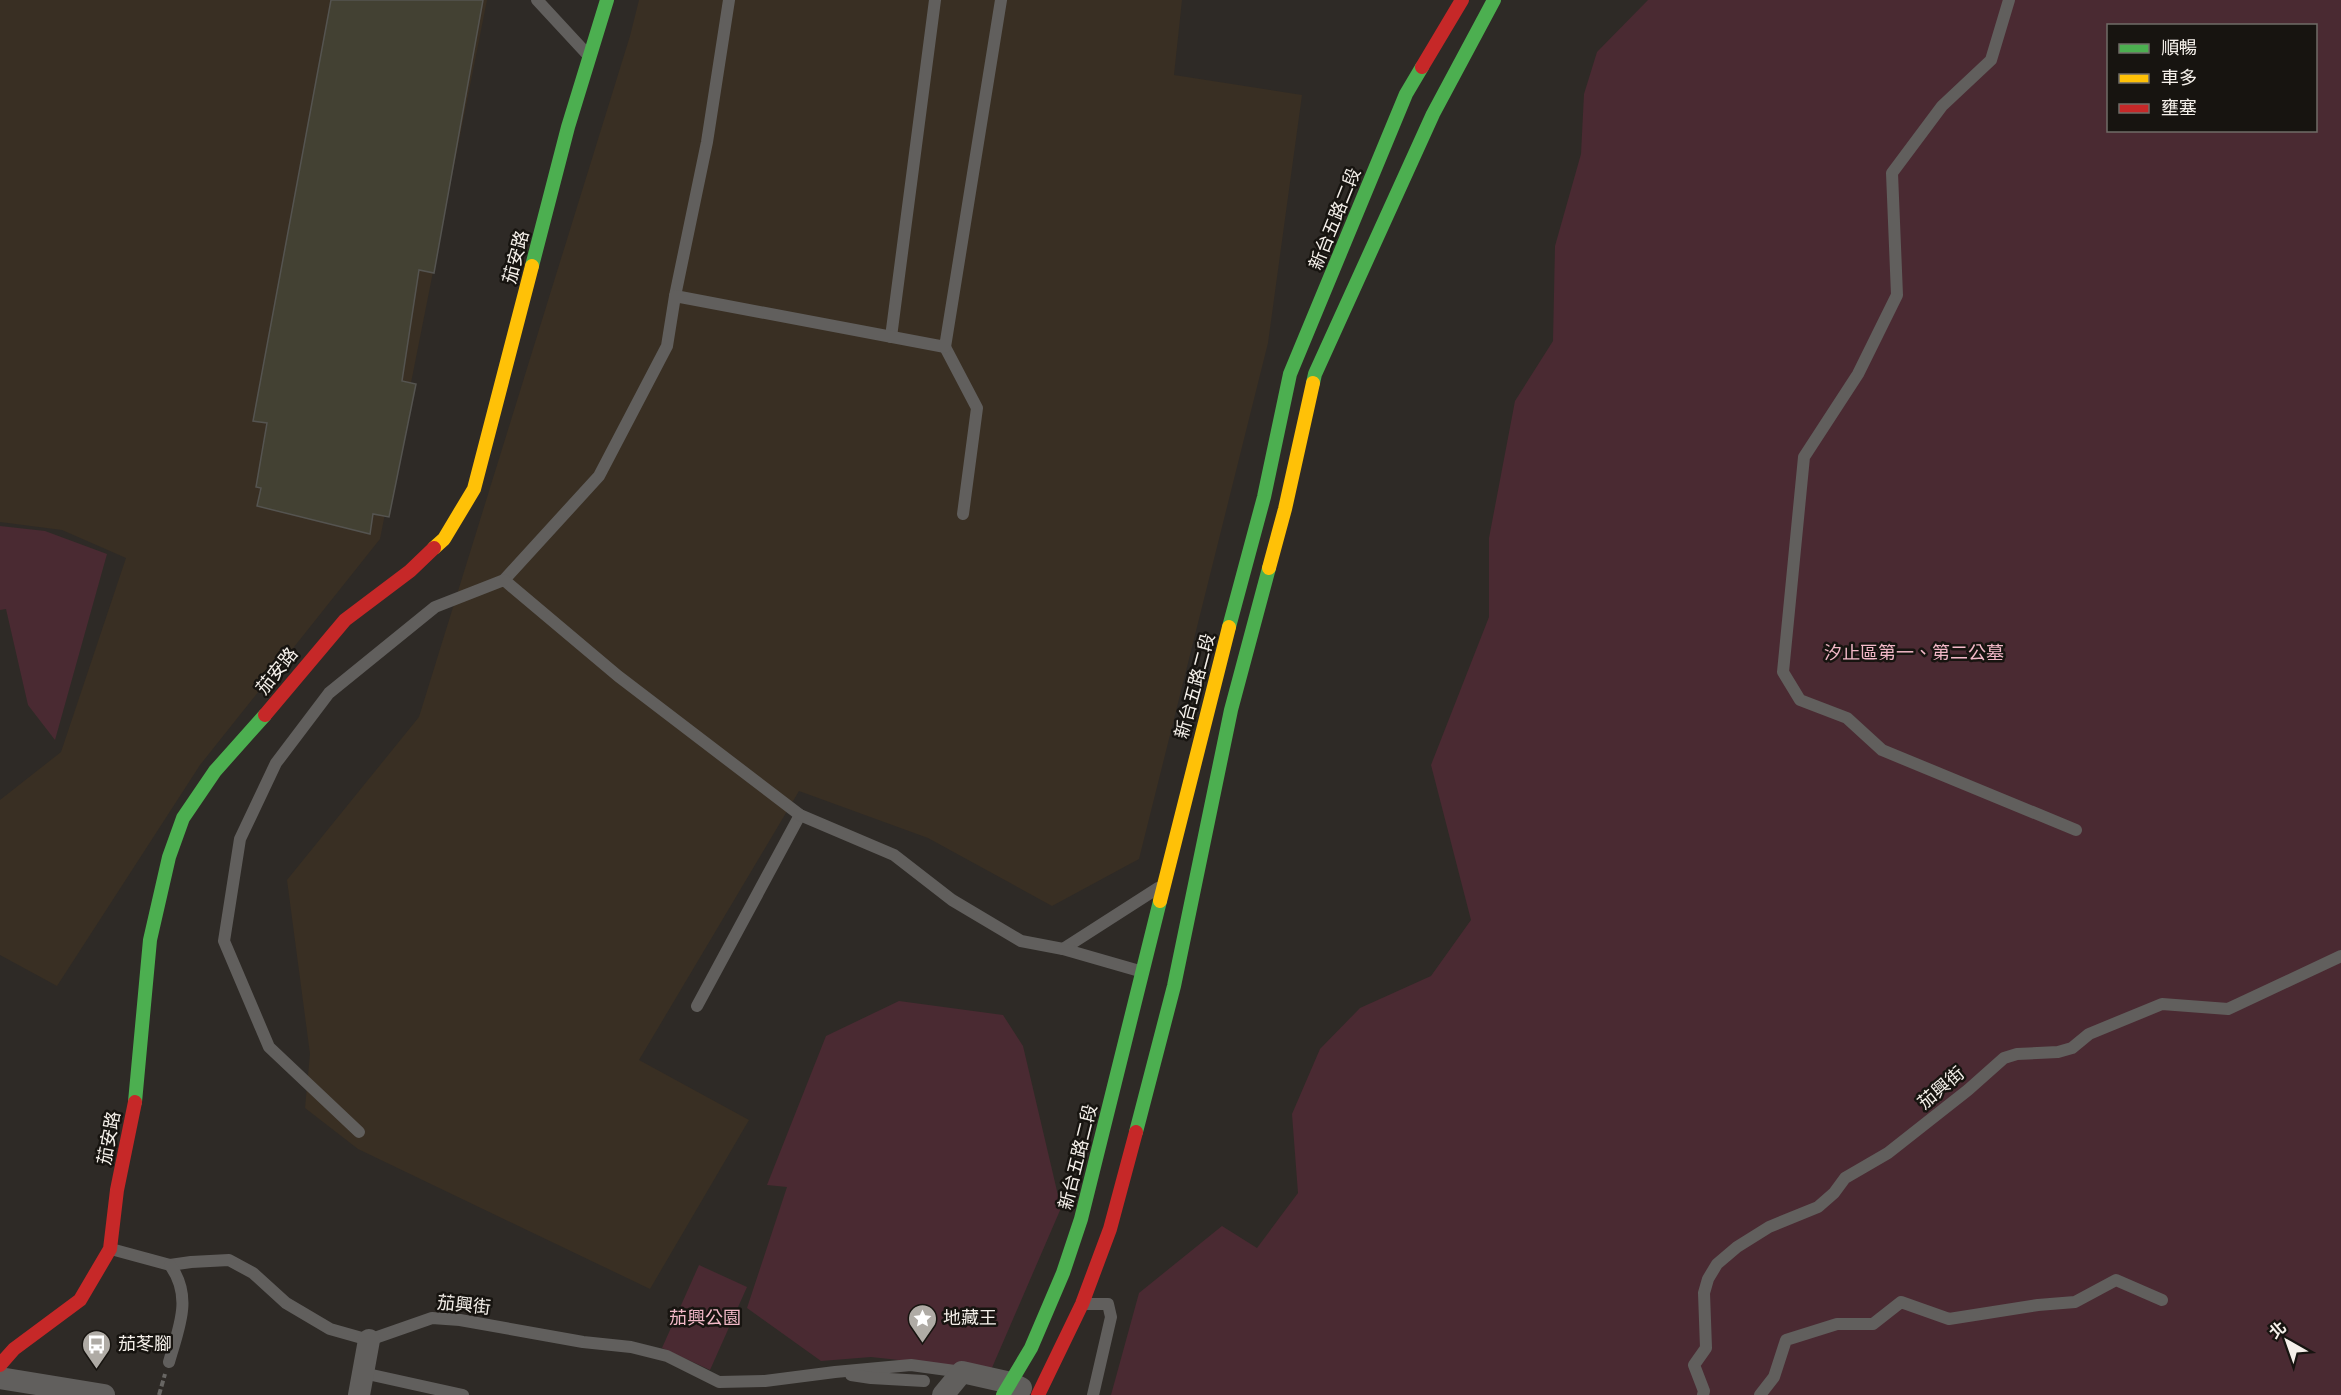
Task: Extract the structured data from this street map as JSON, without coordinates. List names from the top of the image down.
{
  "streets": {
    "main road": ["新台五路二段", "茄安路"],
    "lane": ["茄興街"]
  },
  "parks": ["汐止區第一、第二公墓", "茄興公園"],
  "places": {
    "place": ["地藏王"],
    "bus stop": ["茄苳腳"]
  },
  "legend": ["順暢", "車多", "壅塞"],
  "north": "top left"
}
